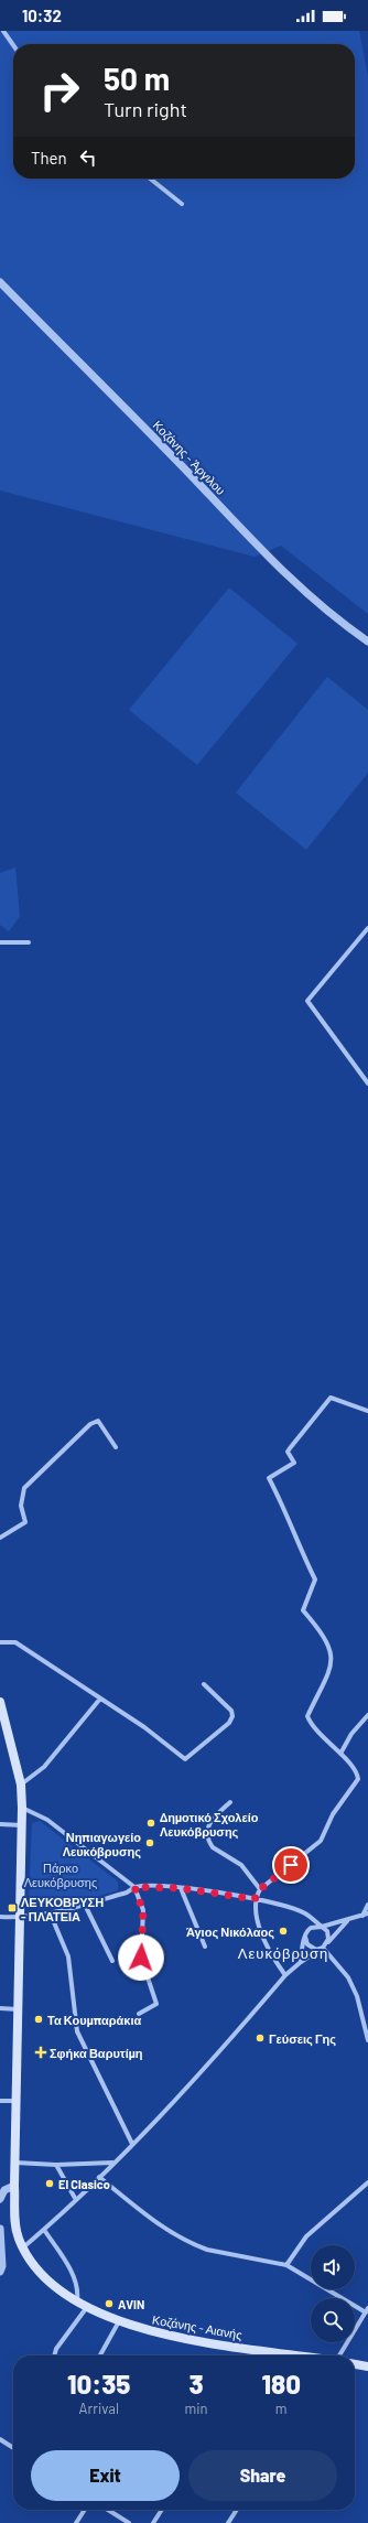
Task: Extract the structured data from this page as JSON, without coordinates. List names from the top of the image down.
{
  "streets": {
    "main road": ["Κοζάνης - Αιανής"],
    "street": ["Κοζάνης - Άργιλου"]
  },
  "districts": ["Λευκόβρυση"],
  "parks": ["Πάρκο Λευκόβρυσης"],
  "places": {
    "other": [
      "Δημοτικό Σχολείο Λευκόβρυσης",
      "Νηπιαγωγείο Λευκόβρυσης",
      "Άγιος Νικόλαος",
      "Τα Κουμπαράκια",
      "Γεύσεις Γης",
      "El Clasico",
      "AVIN"
    ],
    "transit": ["ΛΕΥΚΟΒΡΥΣΗ - ΠΛΑΤΕΙΑ"],
    "health": ["Σφήκα Βαρυτίμη"]
  },
  "page": {
    "status": "10:32",
    "turn": ["50 m", "Turn right"],
    "then": "Then",
    "eta": [
      "10:35",
      "Arrival",
      "3",
      "min",
      "180",
      "m"
    ],
    "buttons": ["Exit", "Share"]
  }
}
